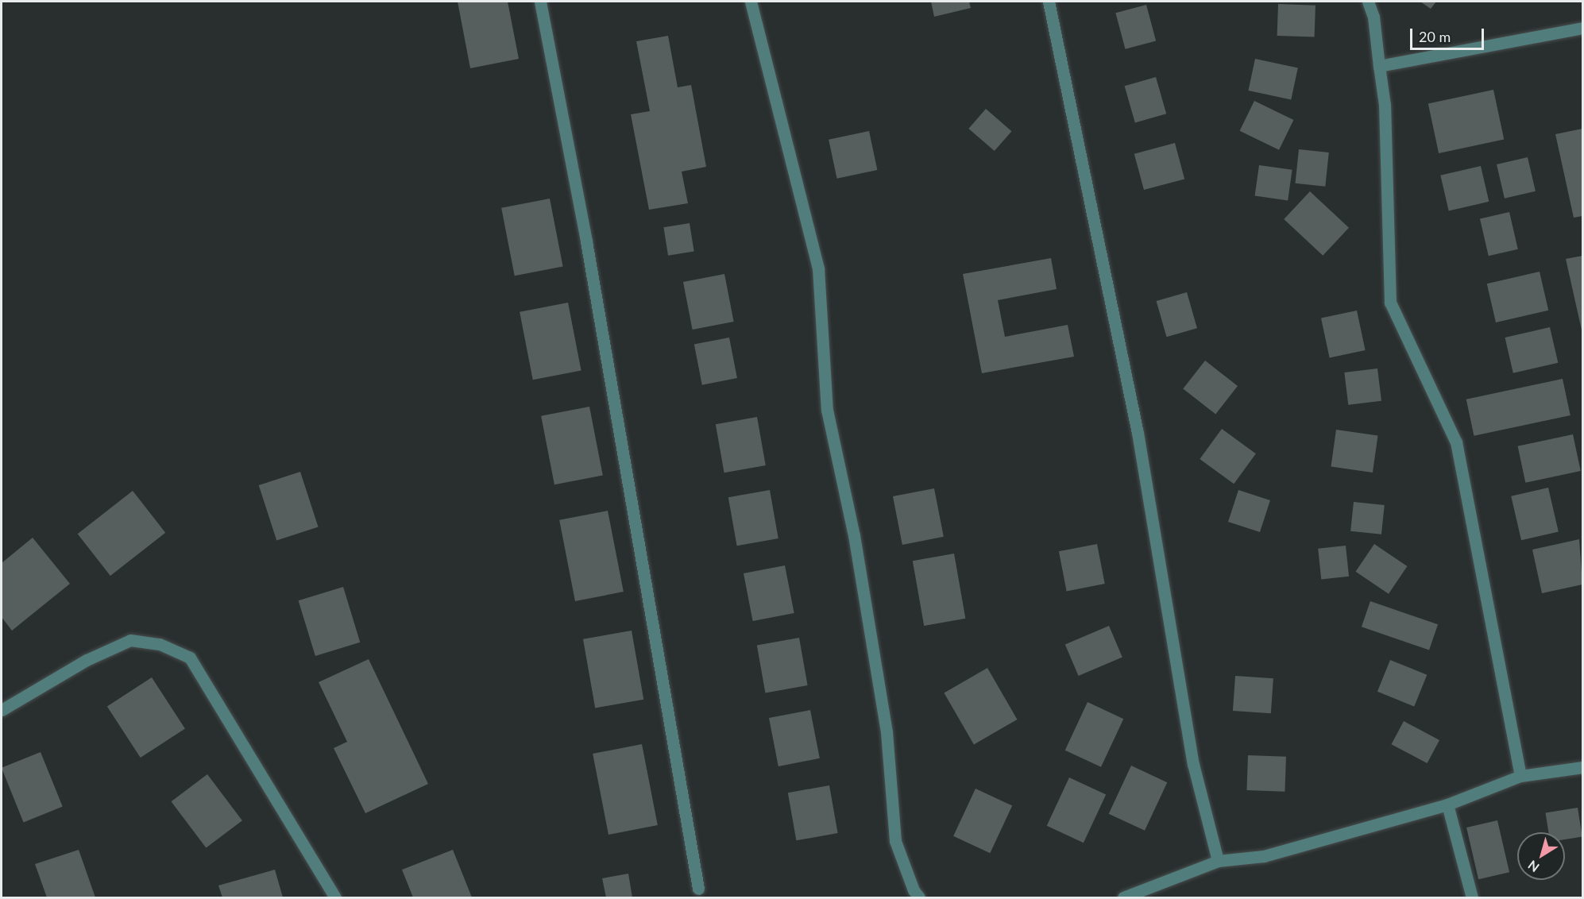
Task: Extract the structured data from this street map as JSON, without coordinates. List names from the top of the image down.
{
  "scale_bar": "20 m",
  "north": "bottom left"
}
